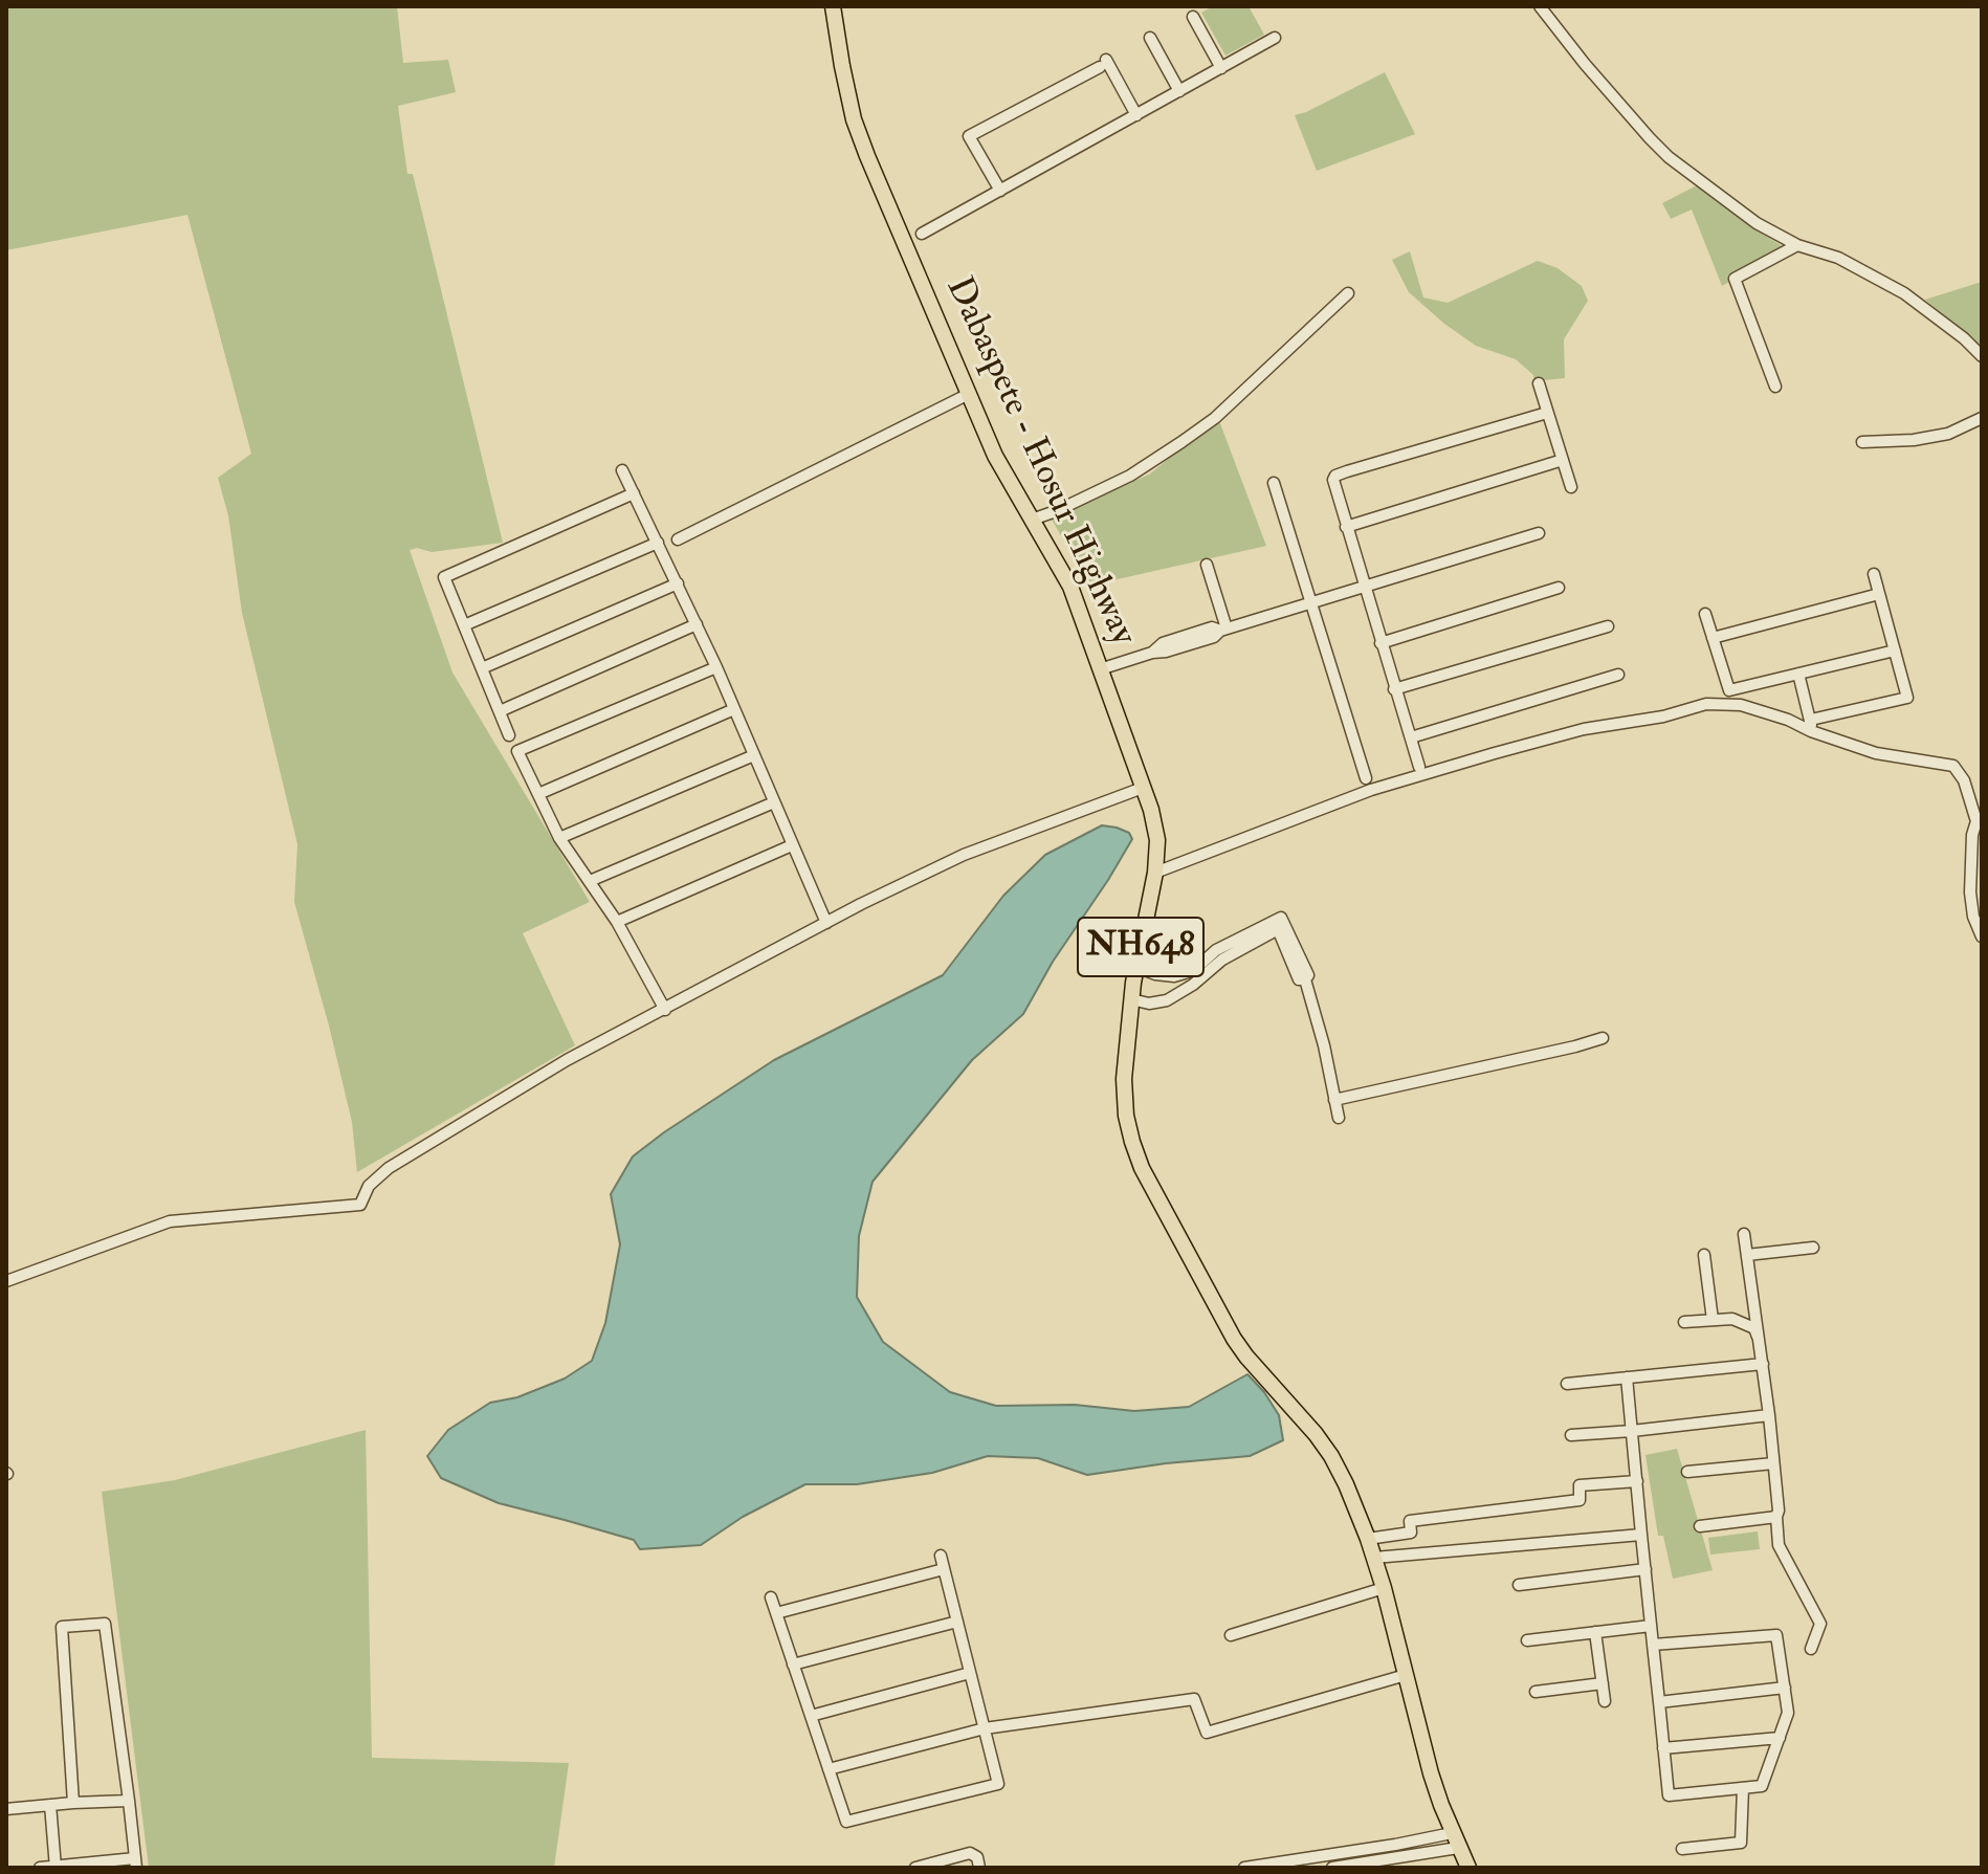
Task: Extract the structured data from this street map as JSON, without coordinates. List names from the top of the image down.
{
  "streets": {
    "highway": ["Dabaspete - Hosur Highway", "NH648"]
  }
}
